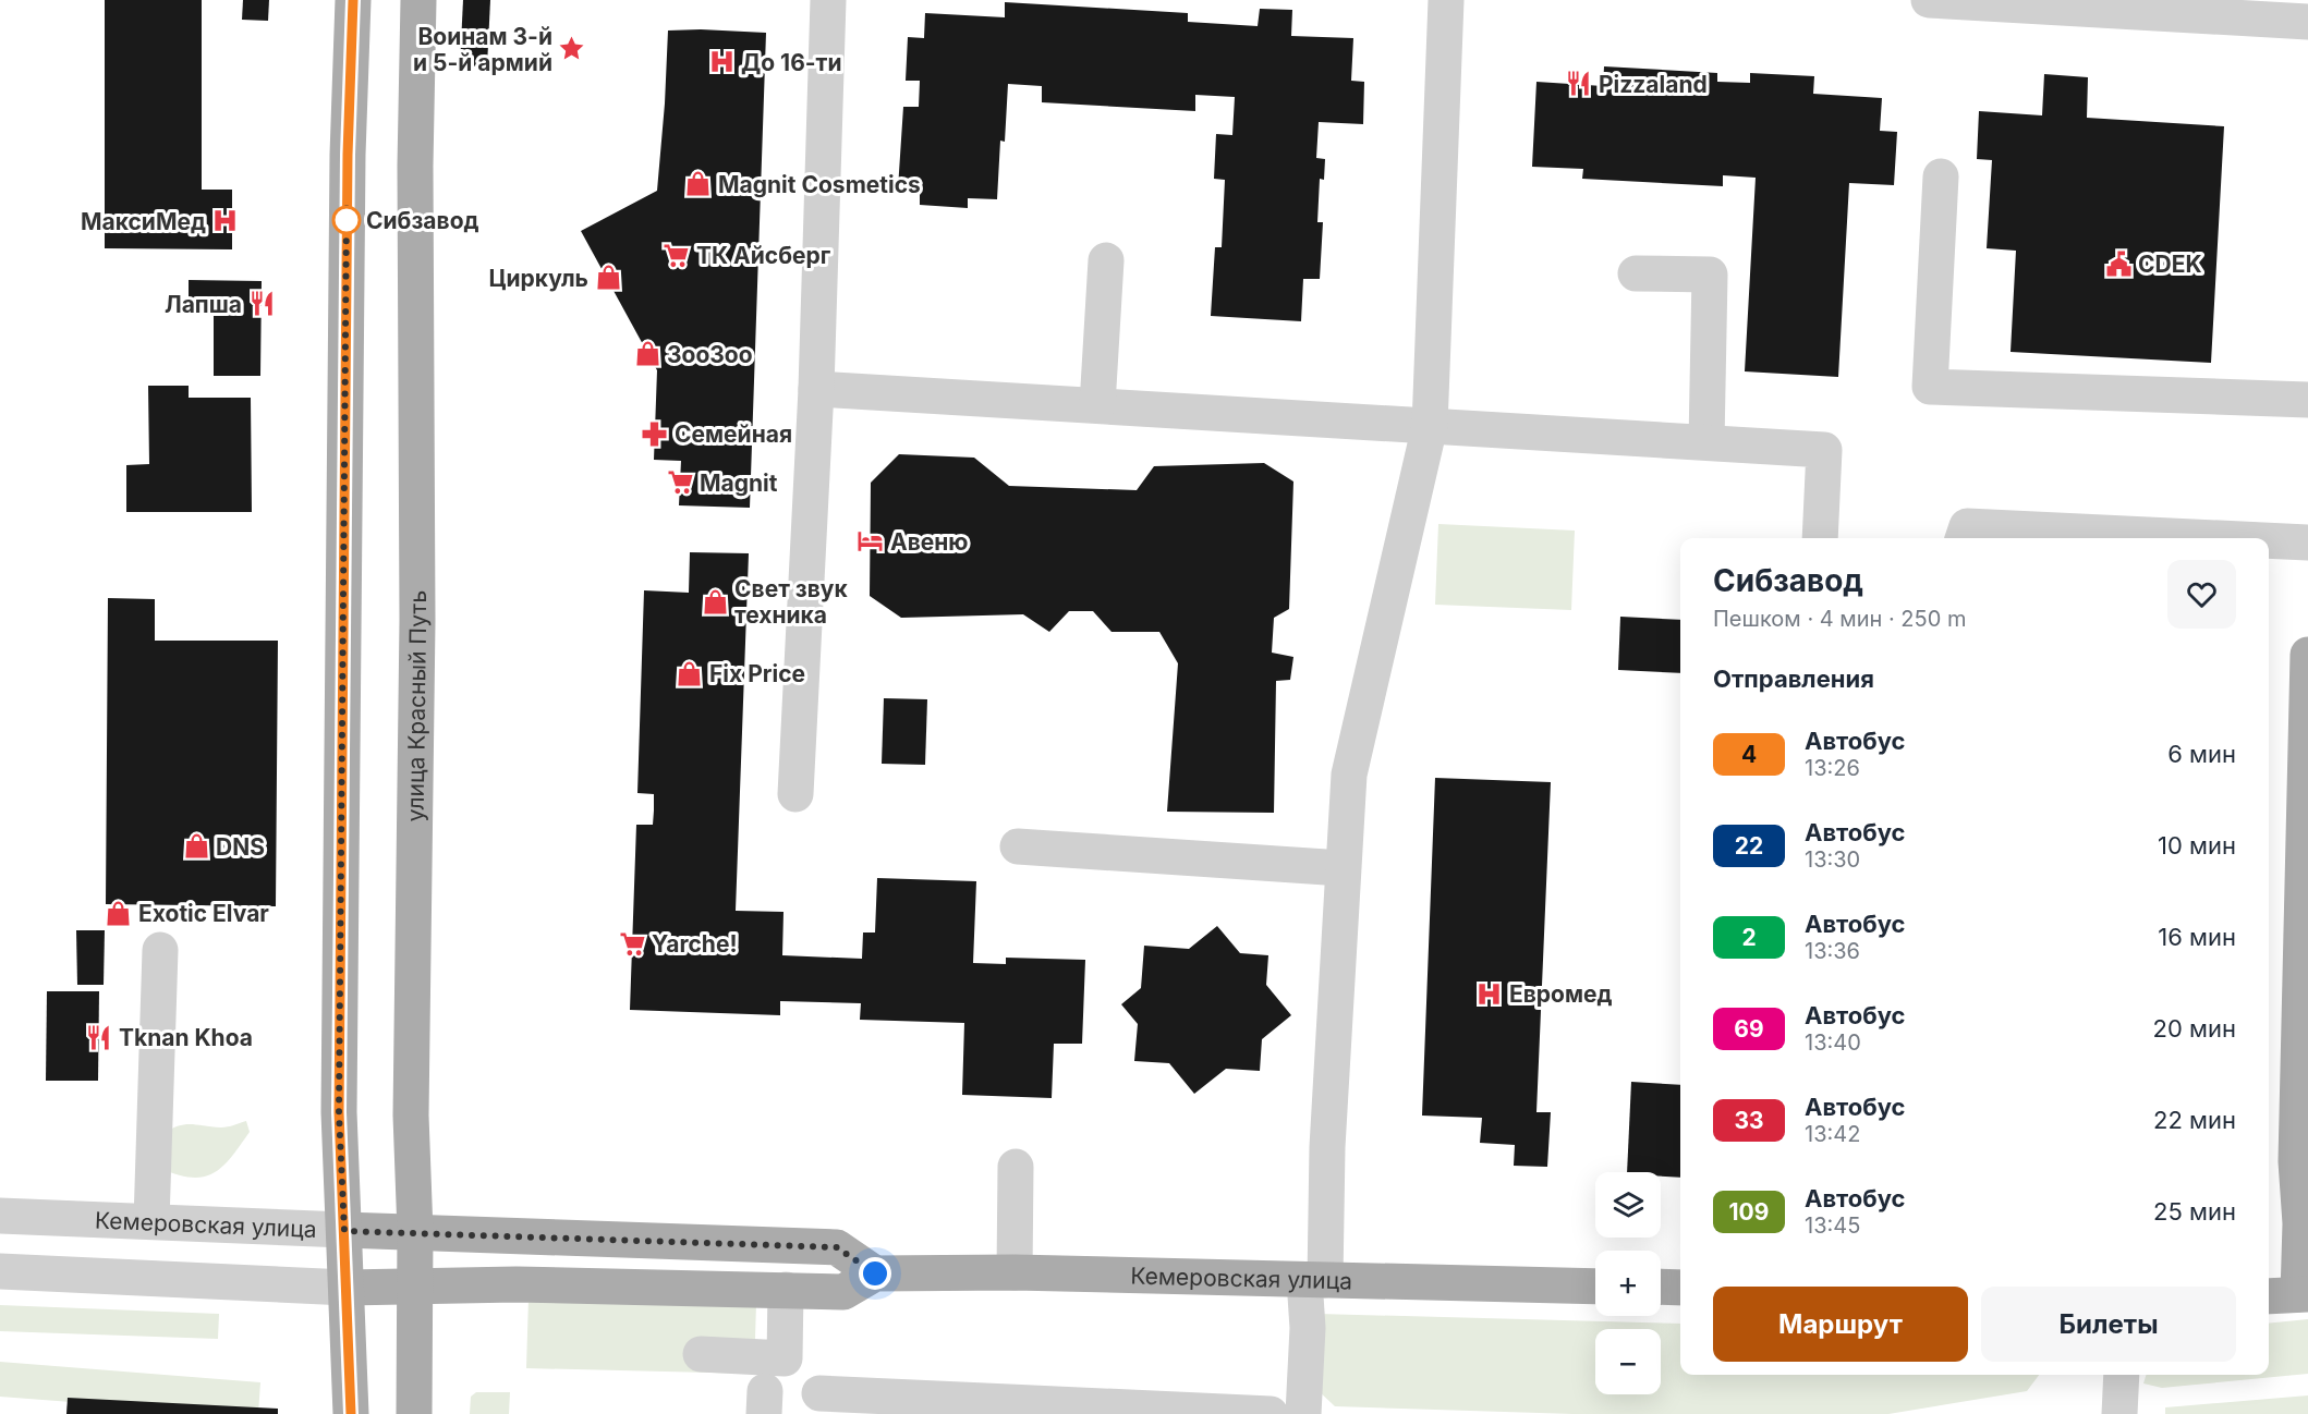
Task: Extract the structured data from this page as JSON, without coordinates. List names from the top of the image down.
{
  "streets": {
    "main road": ["улица Красный Путь", "Кемеровская улица"]
  },
  "crossings": [
    ["улица Красный Путь", "Кемеровская улица"]
  ],
  "places": {
    "place": ["Воинам 3-й и 5-й армий"],
    "hospital": ["До 16-ти", "МаксиМед", "Евромед"],
    "restaurant": ["Pizzaland", "Лапша", "Tknan Khoa"],
    "shop": [
      "Magnit Cosmetics",
      "Циркуль",
      "ЗооЗоо",
      "Свет звук техника",
      "Fix Price",
      "DNS",
      "Exotic Elvar"
    ],
    "other": ["Сибзавод"],
    "supermarket": ["ТК Айсберг", "Magnit", "Yarche!"],
    "public building": ["CDEK"],
    "pharmacy": ["Семейная"],
    "hotel": ["Авеню"]
  },
  "lines": ["bus line 4"],
  "page": {
    "heading": [
      ["Сибзавод", "Пешком · 4 мин · 250 m"],
      "Отправления"
    ],
    "list": [
      {
        "mark": "4",
        "name": "Автобус",
        "note": "13:26",
        "value": "6 мин"
      },
      {
        "mark": "22",
        "name": "Автобус",
        "note": "13:30",
        "value": "10 мин"
      },
      {
        "mark": "2",
        "name": "Автобус",
        "note": "13:36",
        "value": "16 мин"
      },
      {
        "mark": "69",
        "name": "Автобус",
        "note": "13:40",
        "value": "20 мин"
      },
      {
        "mark": "33",
        "name": "Автобус",
        "note": "13:42",
        "value": "22 мин"
      },
      {
        "mark": "109",
        "name": "Автобус",
        "note": "13:45",
        "value": "25 мин"
      }
    ],
    "map_buttons": ["+", "−"],
    "buttons": ["Маршрут", "Билеты"]
  }
}
